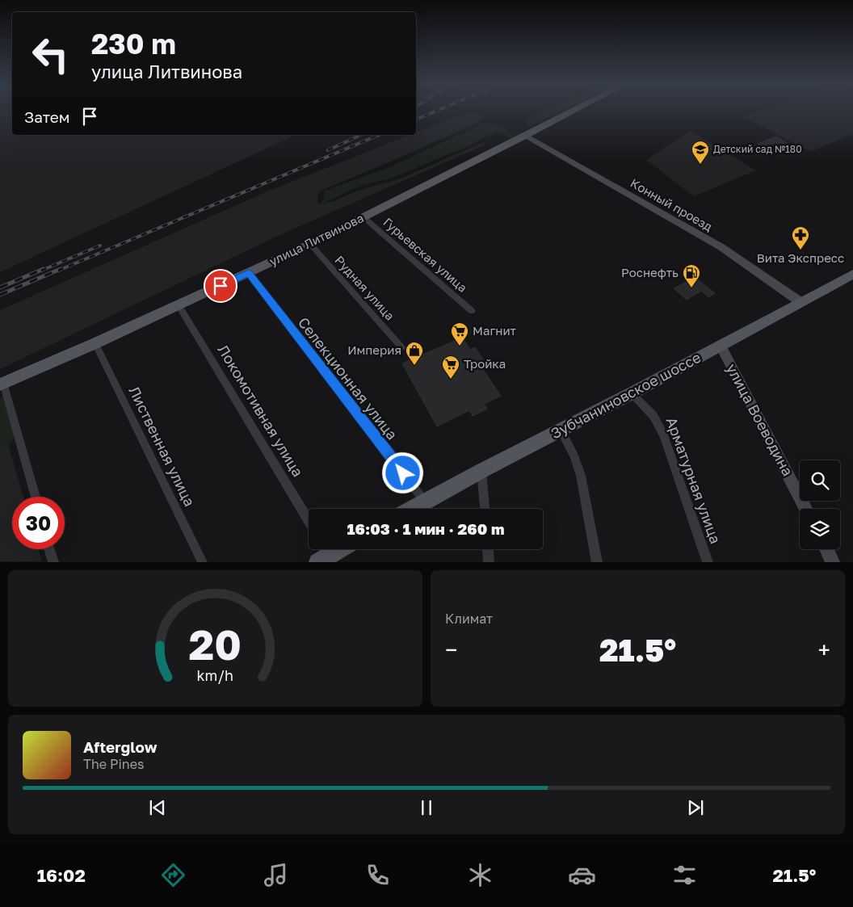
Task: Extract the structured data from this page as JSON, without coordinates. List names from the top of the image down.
{
  "streets": {
    "main road": ["улица Литвинова", "Зубчаниновское шоссе"],
    "street": [
      "Конный проезд",
      "Гурьевская улица",
      "Рудная улица",
      "Селекционная улица",
      "Локомотивная улица",
      "улица Воеводина",
      "Лиственная улица",
      "Арматурная улица"
    ]
  },
  "crossings": [
    ["Конный проезд", "улица Литвинова"],
    ["Конный проезд", "Зубчаниновское шоссе"],
    ["улица Литвинова", "Гурьевская улица"],
    ["улица Литвинова", "Рудная улица"],
    ["улица Литвинова", "Селекционная улица"],
    ["улица Литвинова", "Локомотивная улица"],
    ["улица Литвинова", "Лиственная улица"],
    ["Селекционная улица", "Зубчаниновское шоссе"],
    ["Зубчаниновское шоссе", "улица Воеводина"],
    ["Зубчаниновское шоссе", "Арматурная улица"]
  ],
  "places": {
    "school or university": ["Детский сад №180"],
    "pharmacy": ["Вита Экспресс"],
    "fuel station": ["Роснефть"],
    "supermarket": ["Магнит", "Тройка"],
    "shop": ["Империя"]
  },
  "page": {
    "turn": ["230 m", "улица Литвинова"],
    "then": "Затем",
    "limit": "30",
    "trip": "16:03 · 1 мин · 260 m",
    "tile": "Климат",
    "heat": ["−", "21.5°", "+"],
    "song": ["Afterglow", "The Pines"],
    "tabs": ["16:02", "21.5°"],
    "gauge": ["20", "km/h"]
  }
}
